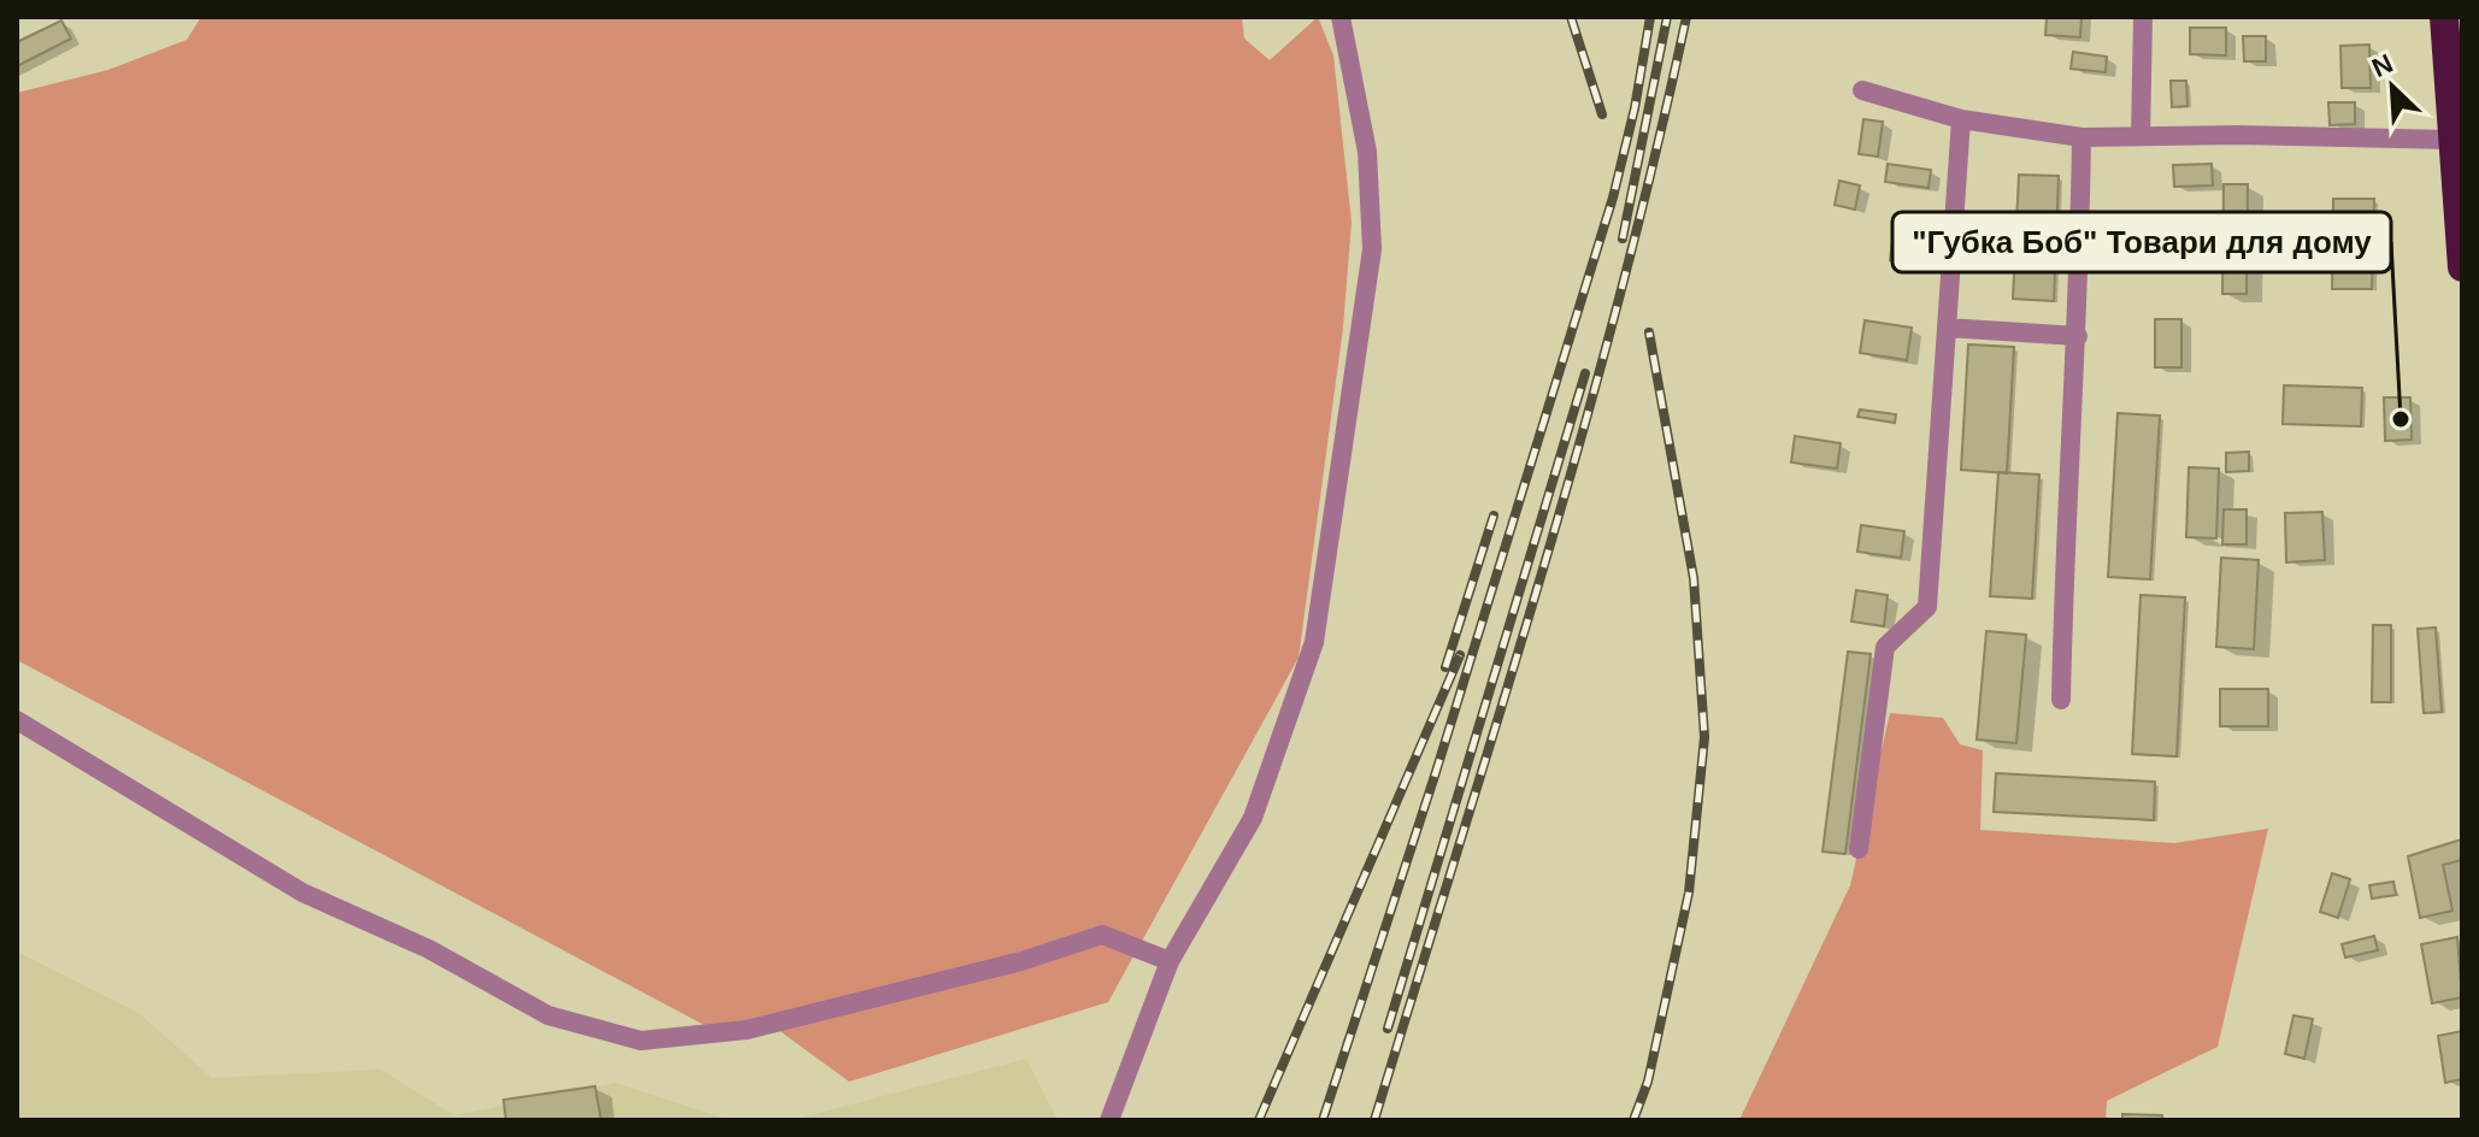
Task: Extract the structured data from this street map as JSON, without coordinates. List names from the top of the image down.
{
  "places": ["\"Губка Боб\" Товари для дому"],
  "north": "top left"
}
